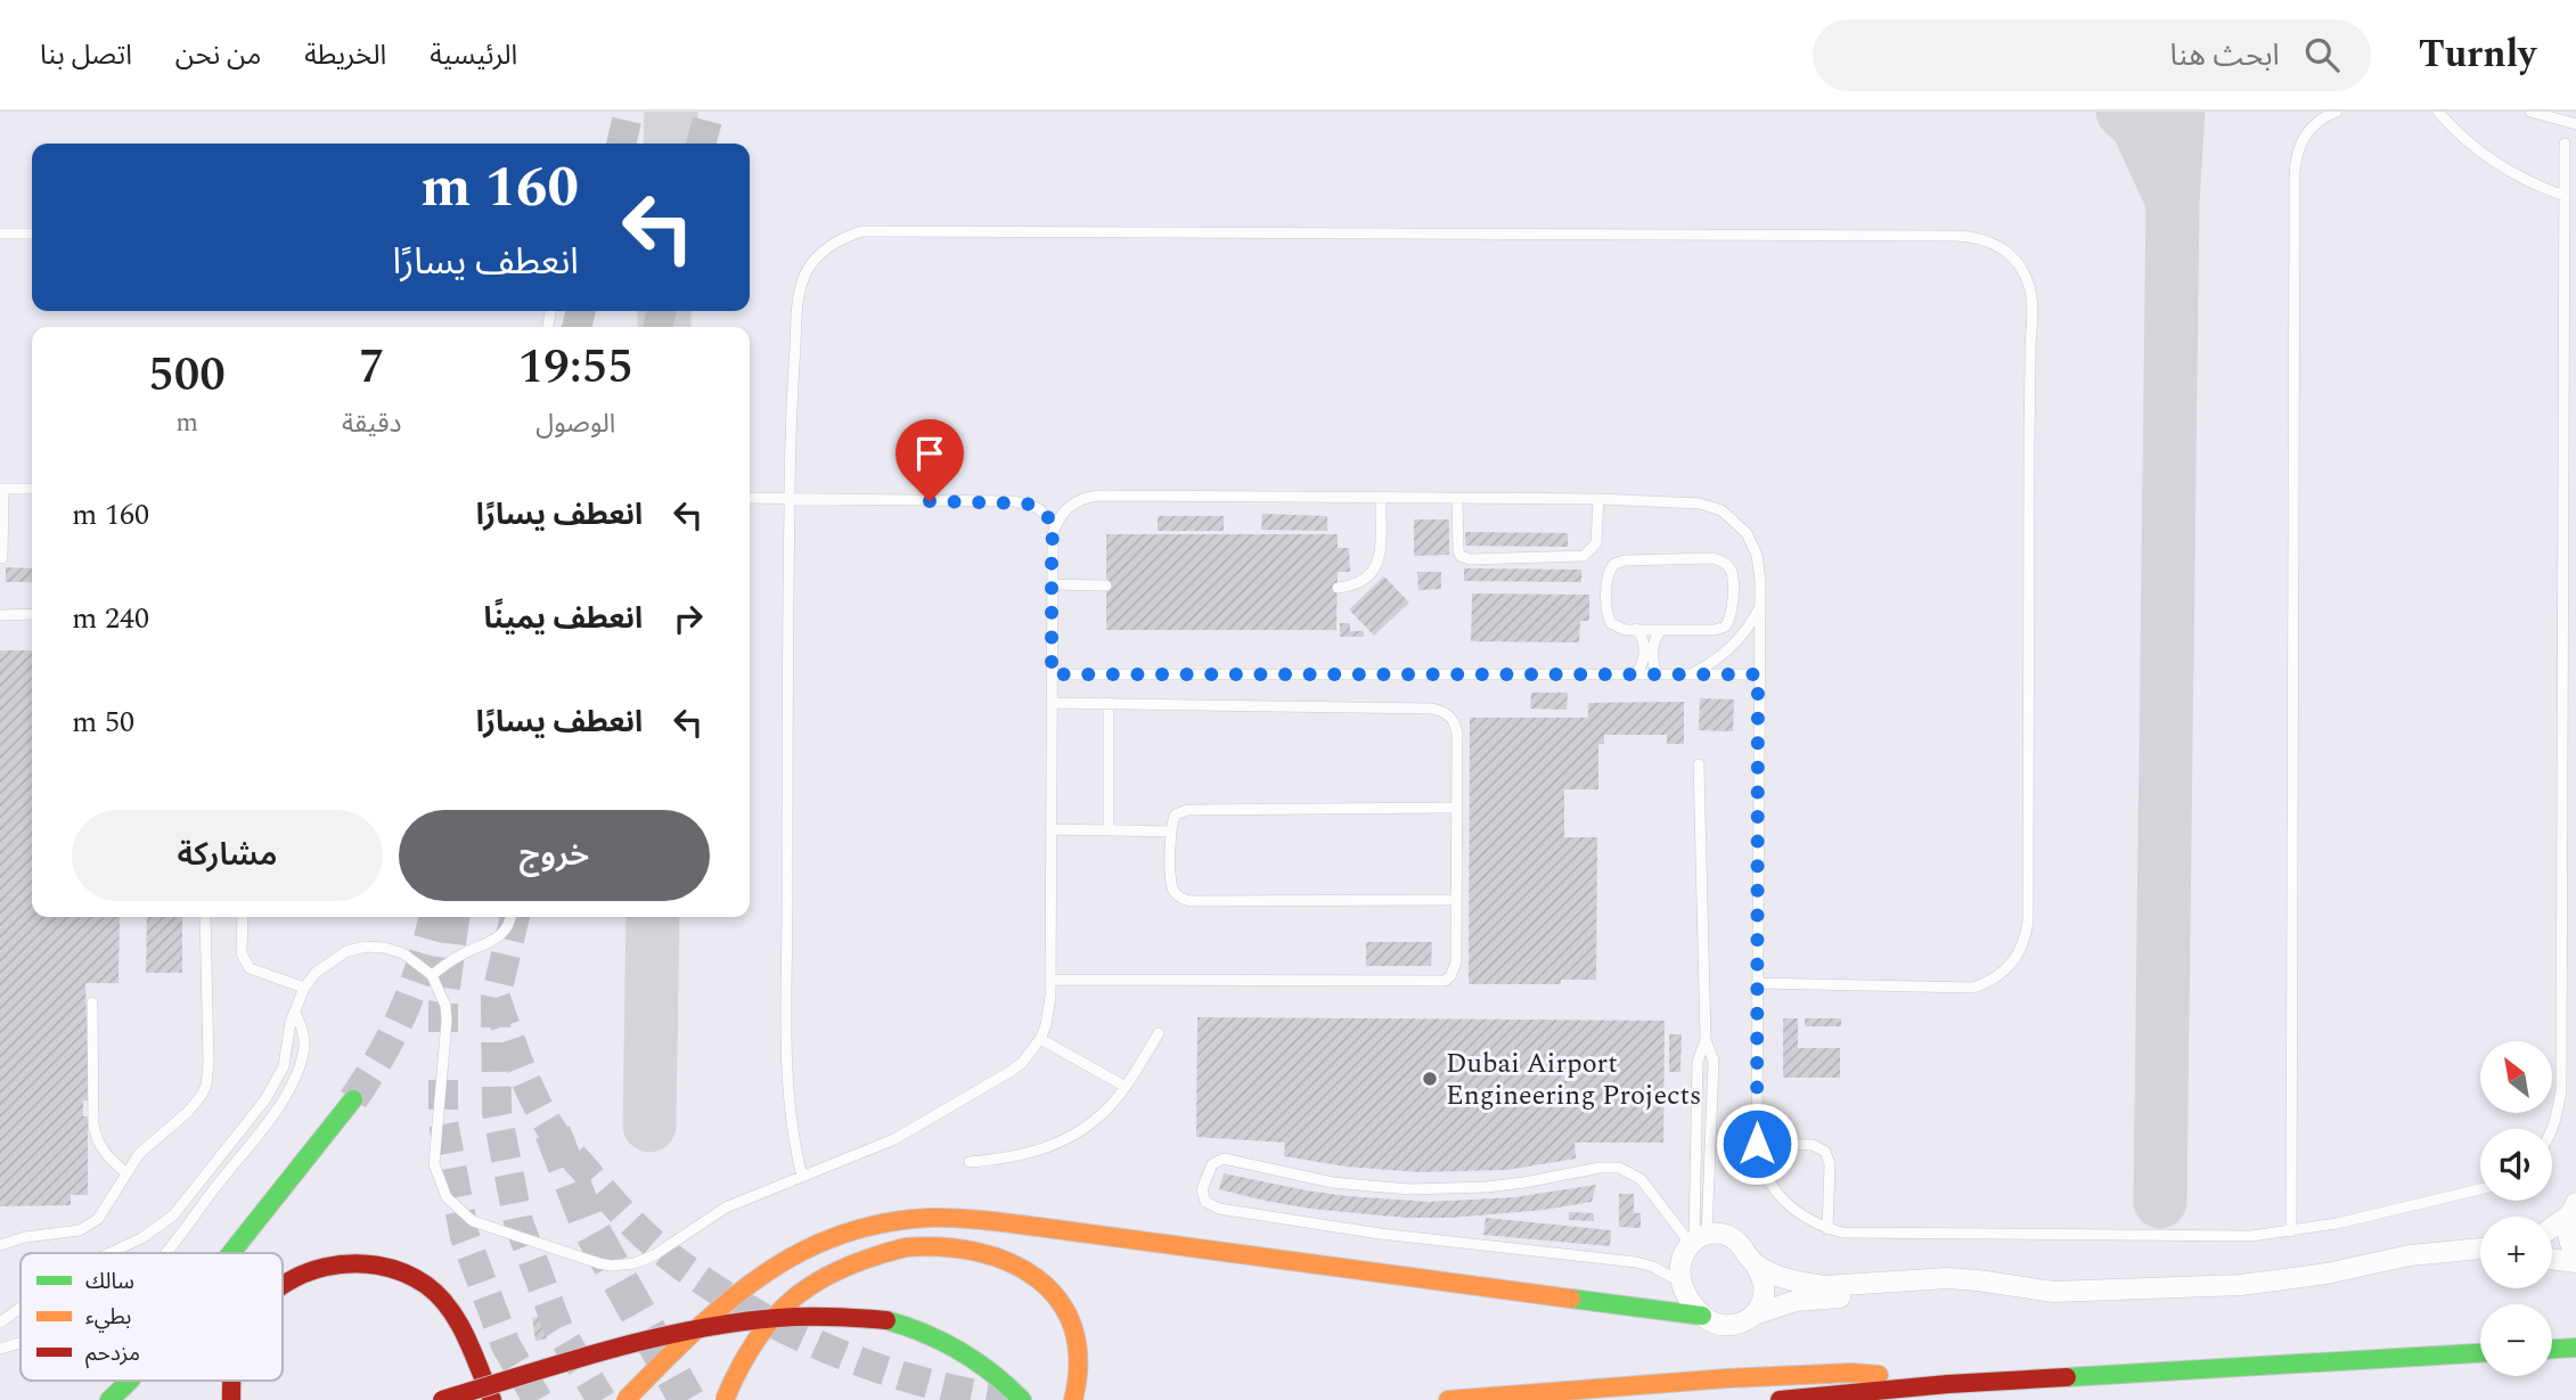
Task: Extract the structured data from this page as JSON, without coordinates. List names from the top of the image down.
{
  "places": ["Dubai Airport Engineering Projects"],
  "legend": ["سالك", "بطيء", "مزدحم"],
  "north": "top left",
  "page": {
    "header": "Turnly",
    "search": "ابحث هنا",
    "nav": [
      "الرئيسية",
      "الخريطة",
      "من نحن",
      "اتصل بنا"
    ],
    "turn": ["160 m", "انعطف يسارًا"],
    "eta": [
      "19:55",
      "الوصول",
      "7",
      "دقيقة",
      "500",
      "m"
    ],
    "list": [
      {
        "name": "انعطف يسارًا",
        "value": "160 m"
      },
      {
        "name": "انعطف يمينًا",
        "value": "240 m"
      },
      {
        "name": "انعطف يسارًا",
        "value": "50 m"
      }
    ],
    "buttons": ["خروج", "مشاركة"],
    "map_buttons": ["+", "−"]
  }
}
